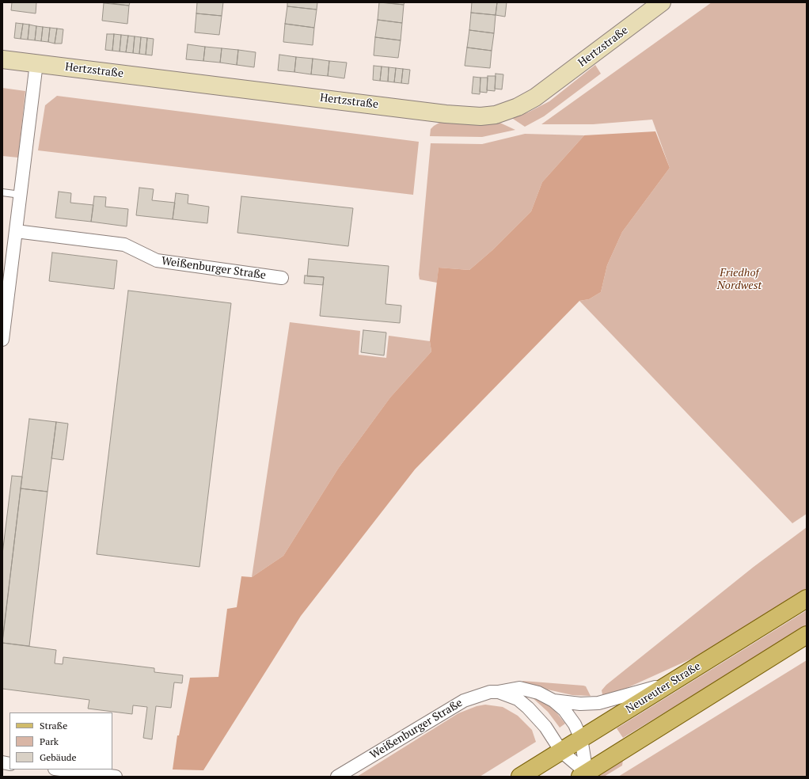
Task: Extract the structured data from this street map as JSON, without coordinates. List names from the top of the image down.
{
  "streets": {
    "main road": ["Hertzstraße", "Neureuter Straße"],
    "street": ["Weißenburger Straße"]
  },
  "crossings": [
    ["Weißenburger Straße", "Neureuter Straße"]
  ],
  "parks": ["Friedhof Nordwest"],
  "legend": ["Straße", "Park", "Gebäude"]
}
